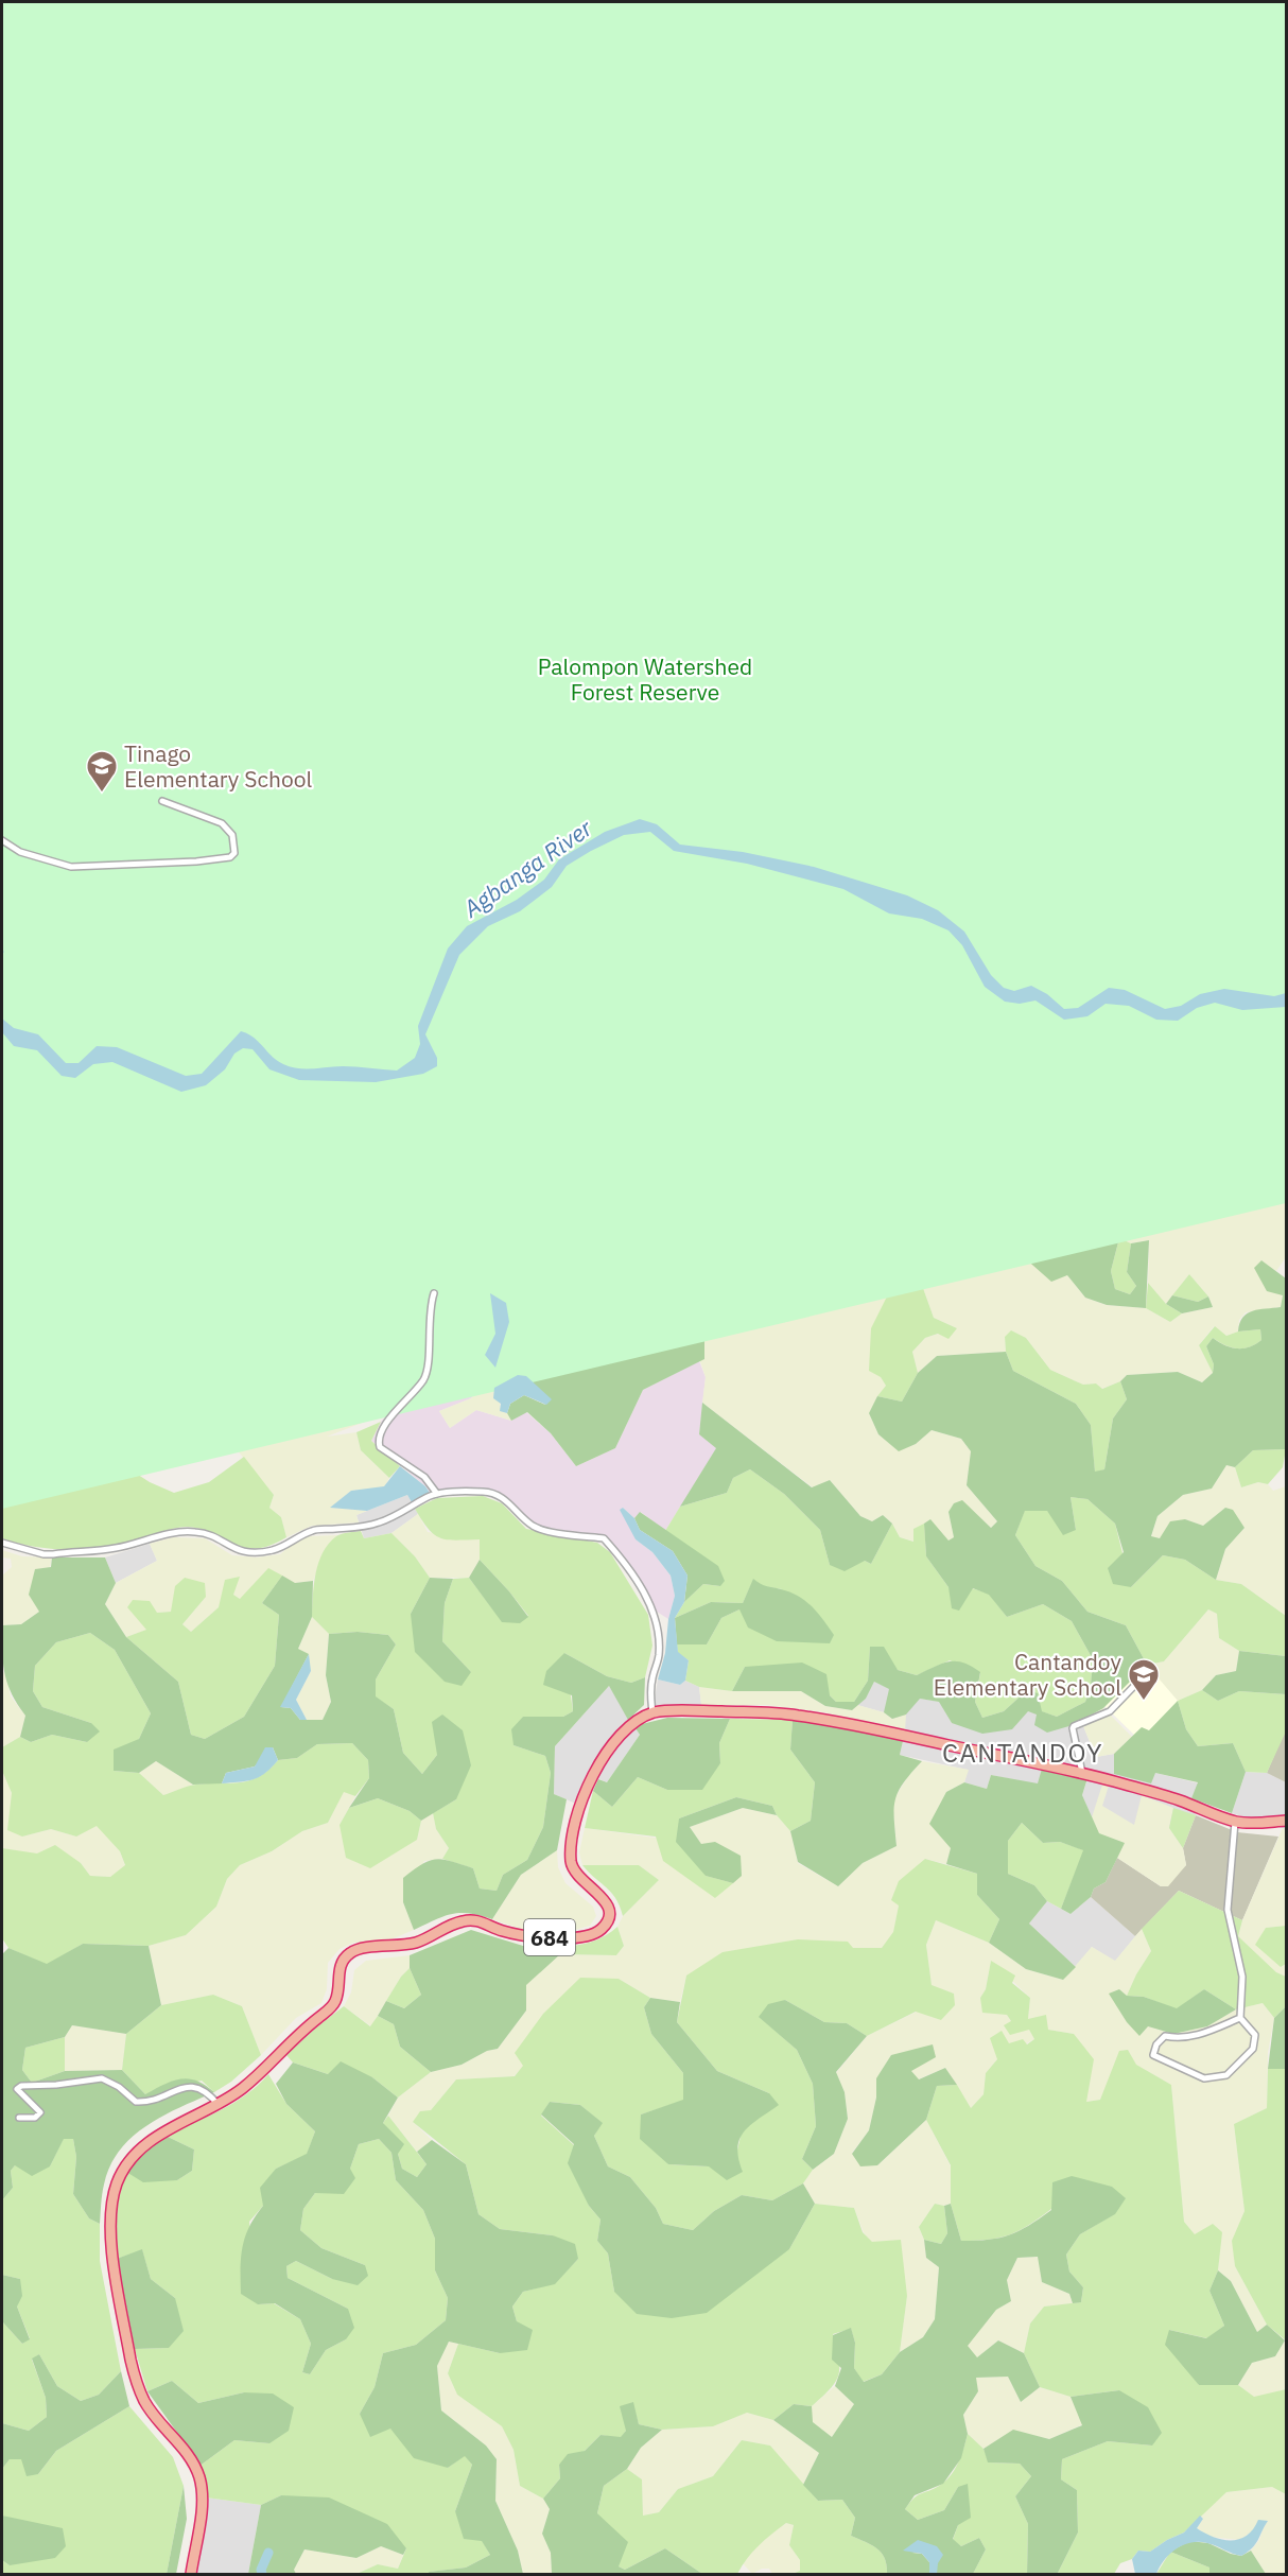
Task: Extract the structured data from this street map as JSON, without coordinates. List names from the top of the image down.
{
  "streets": {
    "highway": ["684"]
  },
  "districts": ["CANTANDOY"],
  "water": ["Agbanga River"],
  "parks": ["Palompon Watershed Forest Reserve"],
  "places": {
    "school or university": ["Tinago Elementary School", "Cantandoy Elementary School"]
  }
}
